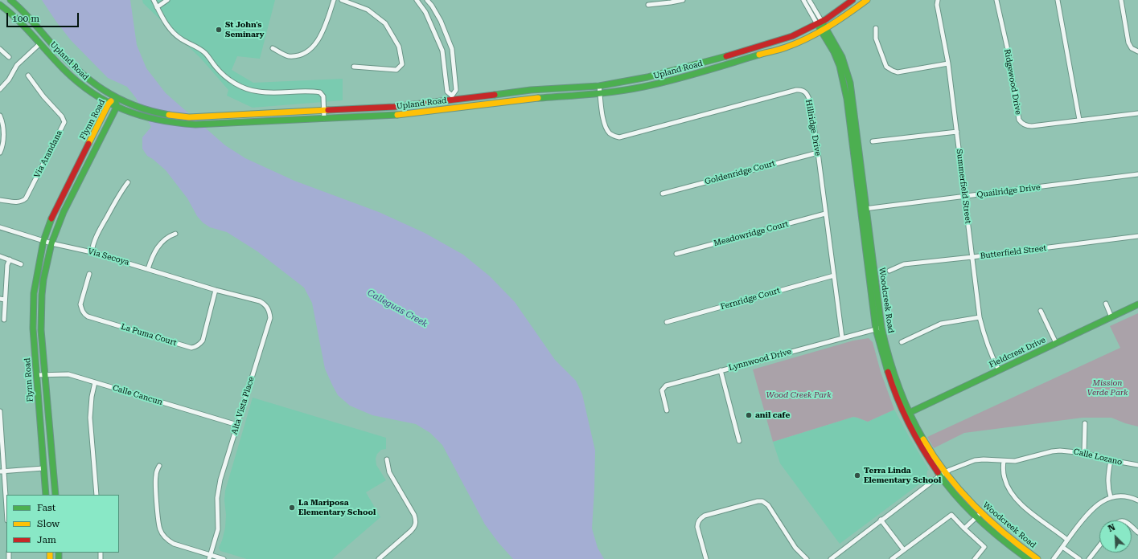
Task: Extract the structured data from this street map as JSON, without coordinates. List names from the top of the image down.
{
  "streets": {
    "main road": [
      "Upland Road",
      "Flynn Road",
      "Woodcreek Road",
      "Fieldcrest Drive"
    ],
    "street": [
      "Ridgewood Drive",
      "Hillridge Drive",
      "Via Arandana",
      "Goldenridge Court",
      "Summerfield Street",
      "Quailridge Drive",
      "Meadowridge Court",
      "Butterfield Street",
      "Via Secoya",
      "Fernridge Court",
      "La Puma Court",
      "Lynnwood Drive",
      "Calle Cancun",
      "Alta Vista Place",
      "Calle Lozano"
    ]
  },
  "crossings": [
    ["Upland Road", "Flynn Road"],
    ["Upland Road", "Hillridge Drive"],
    ["Upland Road", "Woodcreek Road"],
    ["Flynn Road", "Via Secoya"],
    ["Flynn Road", "Calle Cancun"],
    ["Hillridge Drive", "Goldenridge Court"],
    ["Hillridge Drive", "Meadowridge Court"],
    ["Hillridge Drive", "Fernridge Court"],
    ["Hillridge Drive", "Lynnwood Drive"],
    ["Summerfield Street", "Quailridge Drive"],
    ["Summerfield Street", "Butterfield Street"],
    ["Summerfield Street", "Fieldcrest Drive"],
    ["Quailridge Drive", "Woodcreek Road"],
    ["Via Secoya", "La Puma Court"],
    ["Via Secoya", "Alta Vista Place"],
    ["Woodcreek Road", "Fieldcrest Drive"],
    ["Woodcreek Road", "Lynnwood Drive"],
    ["Woodcreek Road", "Calle Lozano"],
    ["La Puma Court", "Alta Vista Place"],
    ["Calle Cancun", "Alta Vista Place"]
  ],
  "water": ["Calleguas Creek"],
  "parks": ["Mission Verde Park", "Wood Creek Park"],
  "places": [
    "St John's Seminary",
    "anil cafe",
    "Terra Linda Elementary School",
    "La Mariposa Elementary School"
  ],
  "legend": ["Fast", "Slow", "Jam"],
  "scale_bar": "100 m",
  "north": "top left"
}
